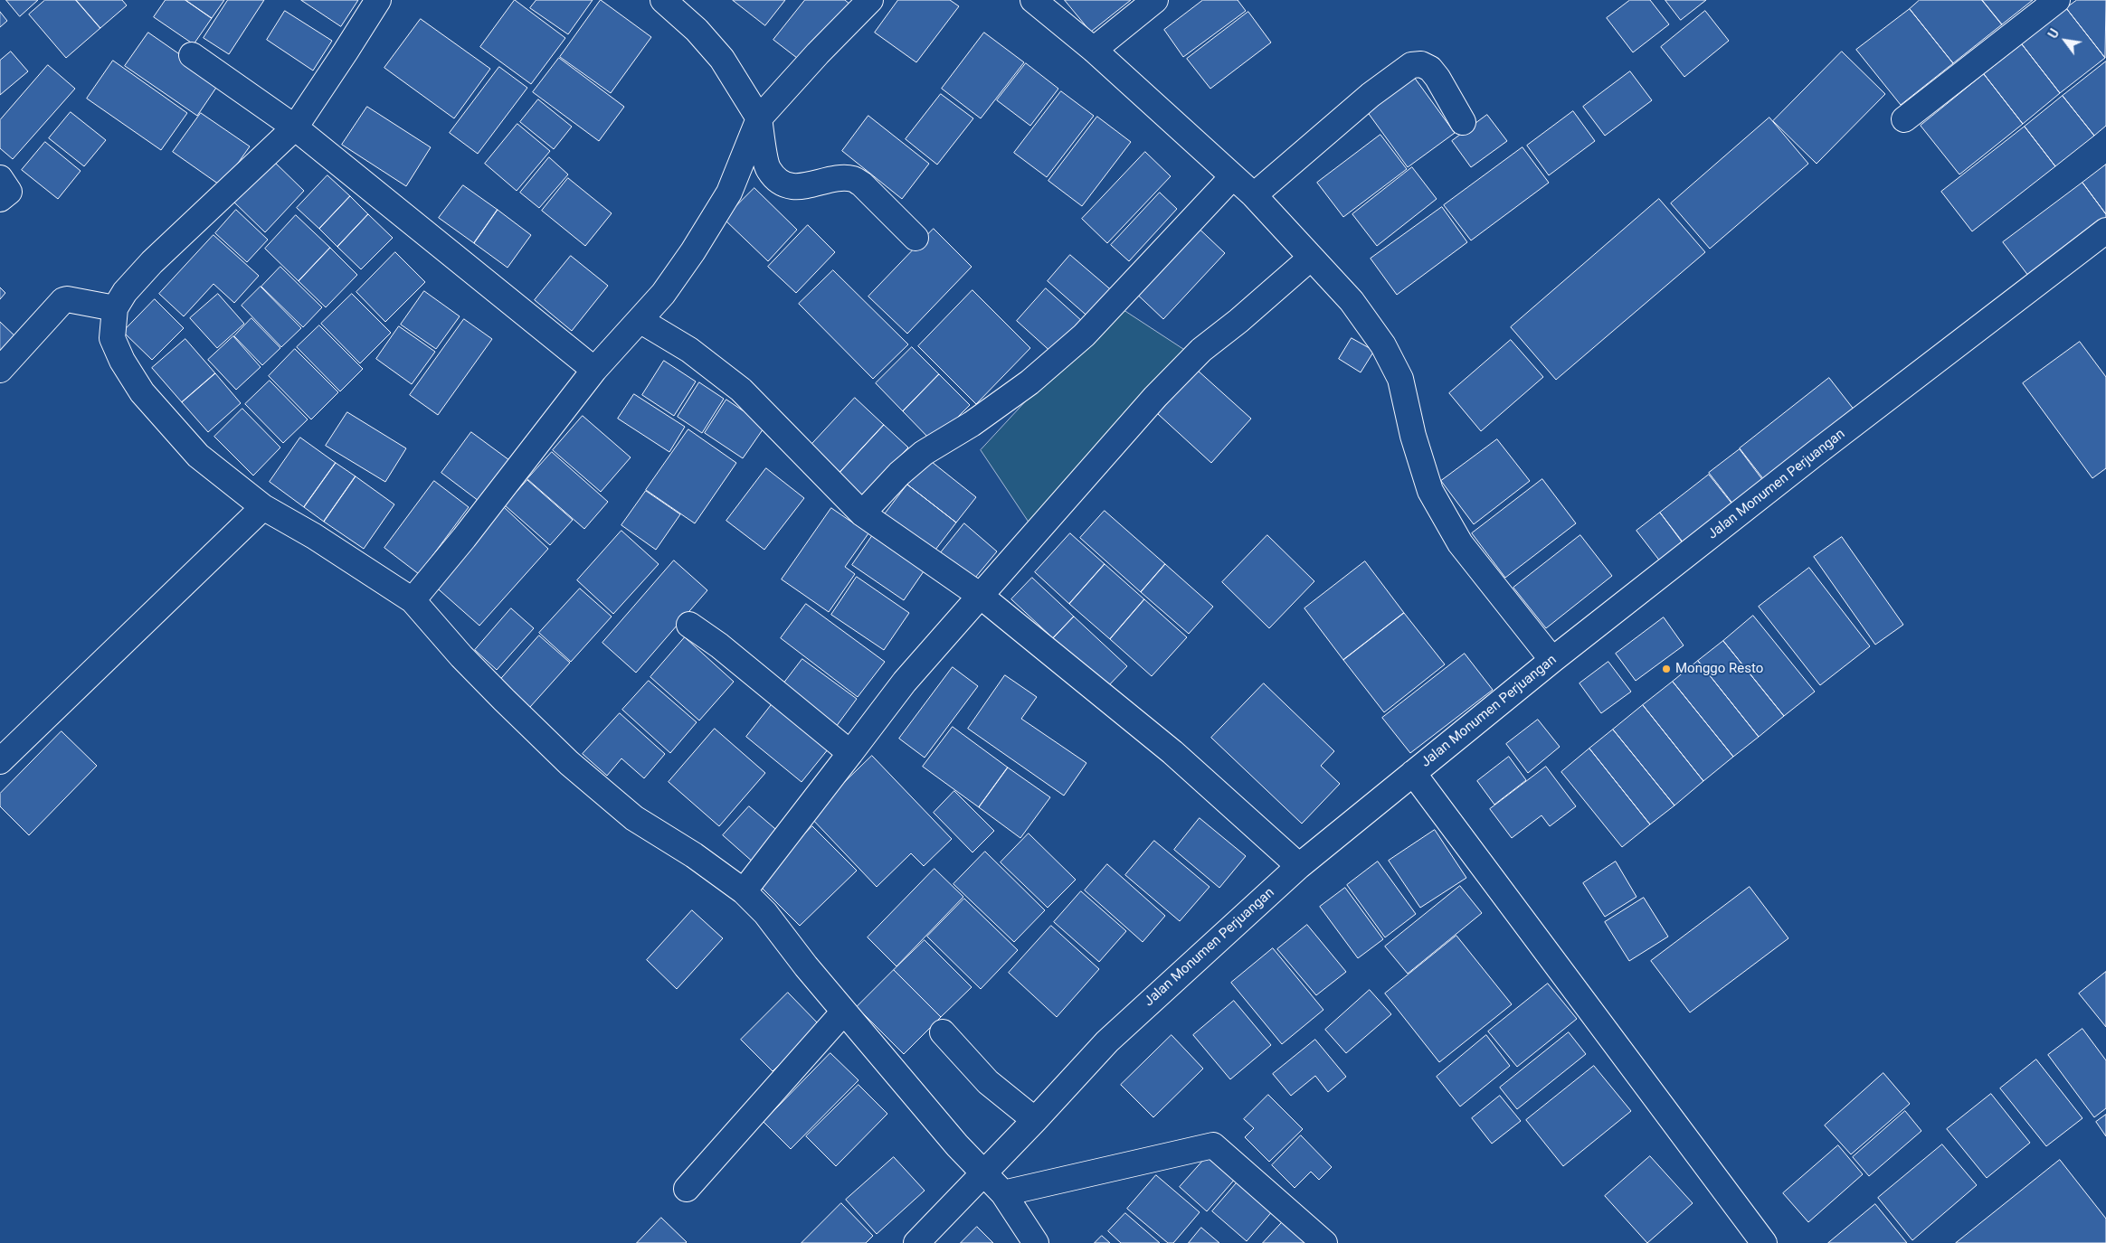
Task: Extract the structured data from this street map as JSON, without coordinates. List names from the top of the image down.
{
  "streets": {
    "street": ["Jalan Monumen Perjuangan"]
  },
  "places": ["Monggo Resto"],
  "north": "top left"
}
